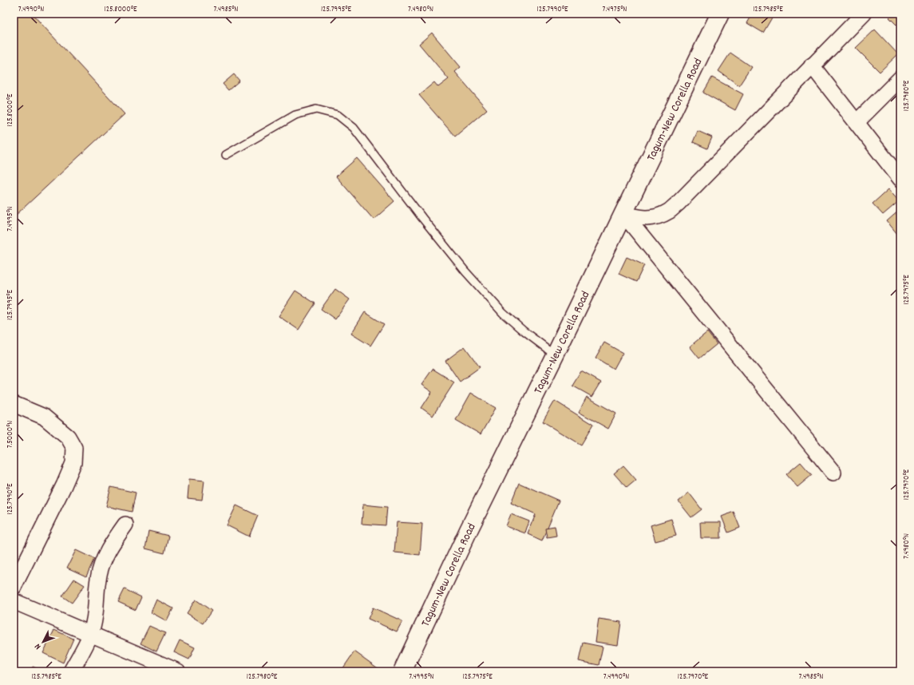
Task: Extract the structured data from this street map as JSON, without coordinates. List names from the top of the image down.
{
  "streets": {
    "main road": ["Tagum-New Corella Road"]
  },
  "north": "bottom left",
  "coordinates": [
    "7.4990°N",
    "125.8000°E",
    "7.4985°N",
    "125.7995°E",
    "7.4980°N",
    "125.7990°E",
    "7.4975°N",
    "125.7985°E",
    "125.7980°E",
    "7.4995°N",
    "125.7975°E",
    "7.5000°N",
    "125.7970°E"
  ]
}
